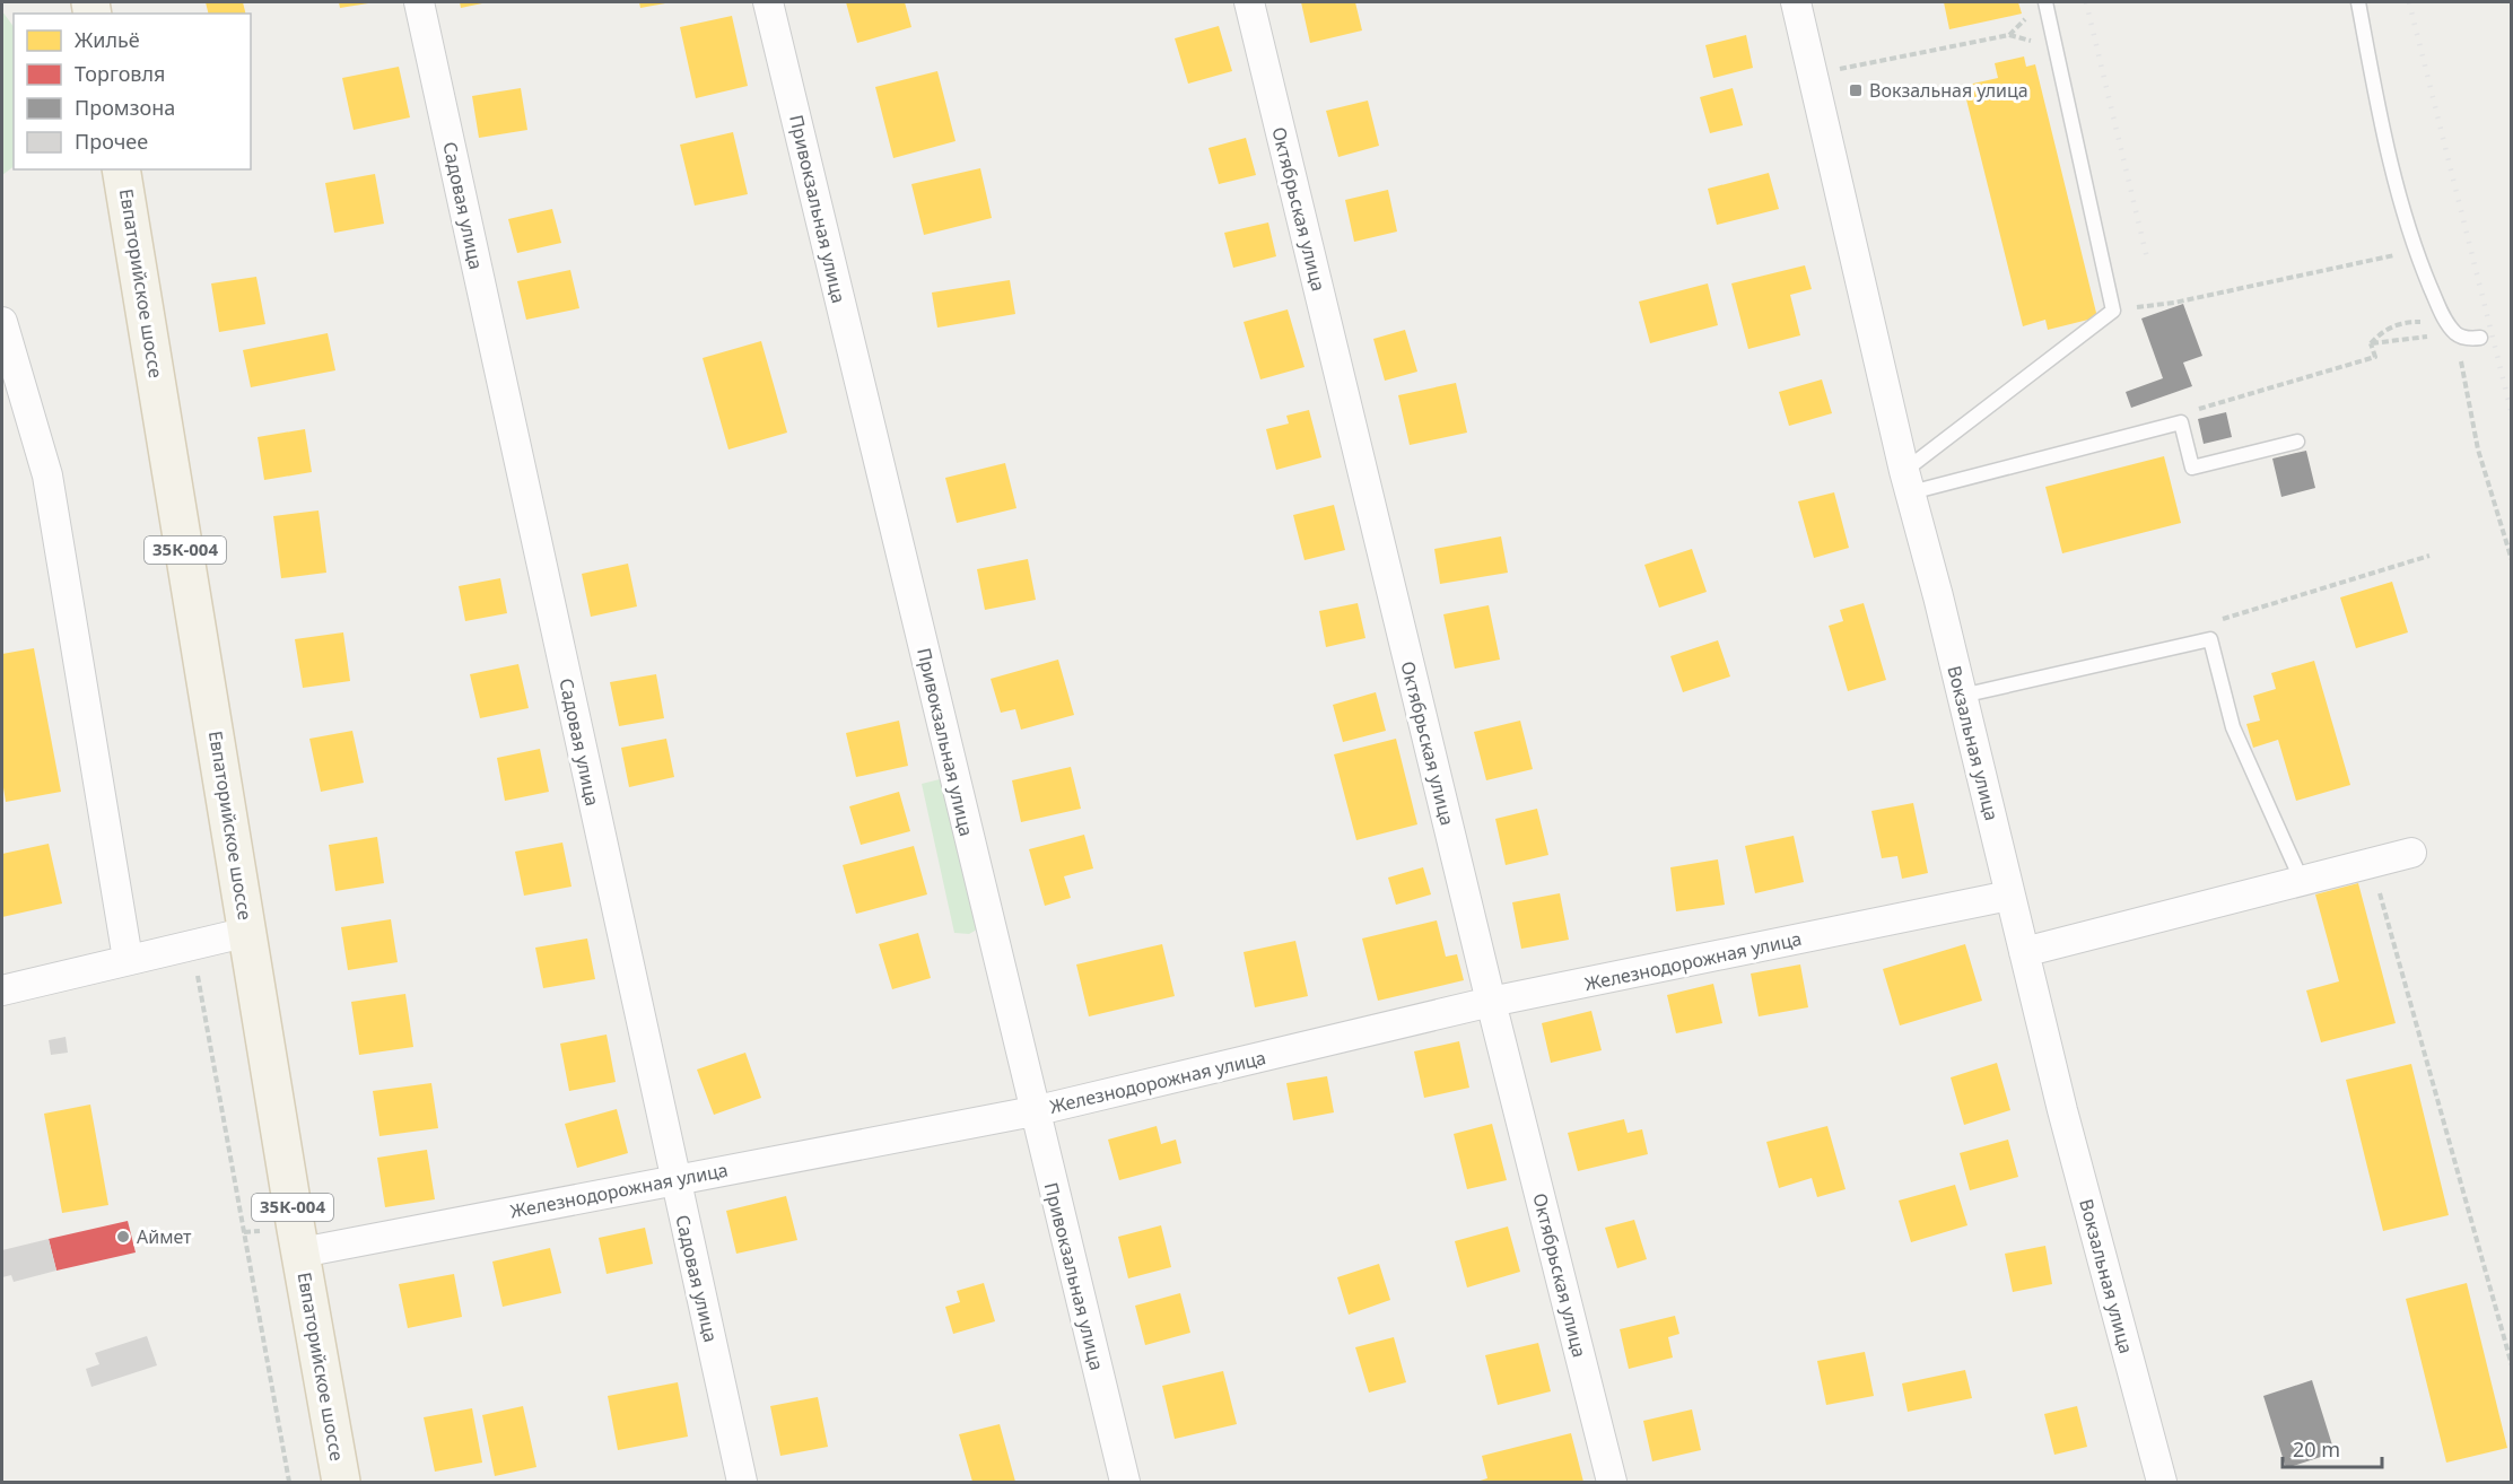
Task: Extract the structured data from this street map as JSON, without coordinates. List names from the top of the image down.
{
  "streets": {
    "main road": ["Евпаторийское шоссе", "35К-004"],
    "street": [
      "Садовая улица",
      "Привокзальная улица",
      "Октябрьская улица",
      "Вокзальная улица",
      "Железнодорожная улица"
    ]
  },
  "crossings": [
    ["Садовая улица", "Железнодорожная улица"],
    ["Привокзальная улица", "Железнодорожная улица"],
    ["Октябрьская улица", "Железнодорожная улица"],
    ["Евпаторийское шоссе", "Железнодорожная улица"],
    ["Вокзальная улица", "Железнодорожная улица"]
  ],
  "places": {
    "transit": ["Вокзальная улица"],
    "other": ["Аймет"]
  },
  "legend": [
    "Жильё",
    "Торговля",
    "Промзона",
    "Прочее"
  ],
  "scale_bar": "20 m"
}
